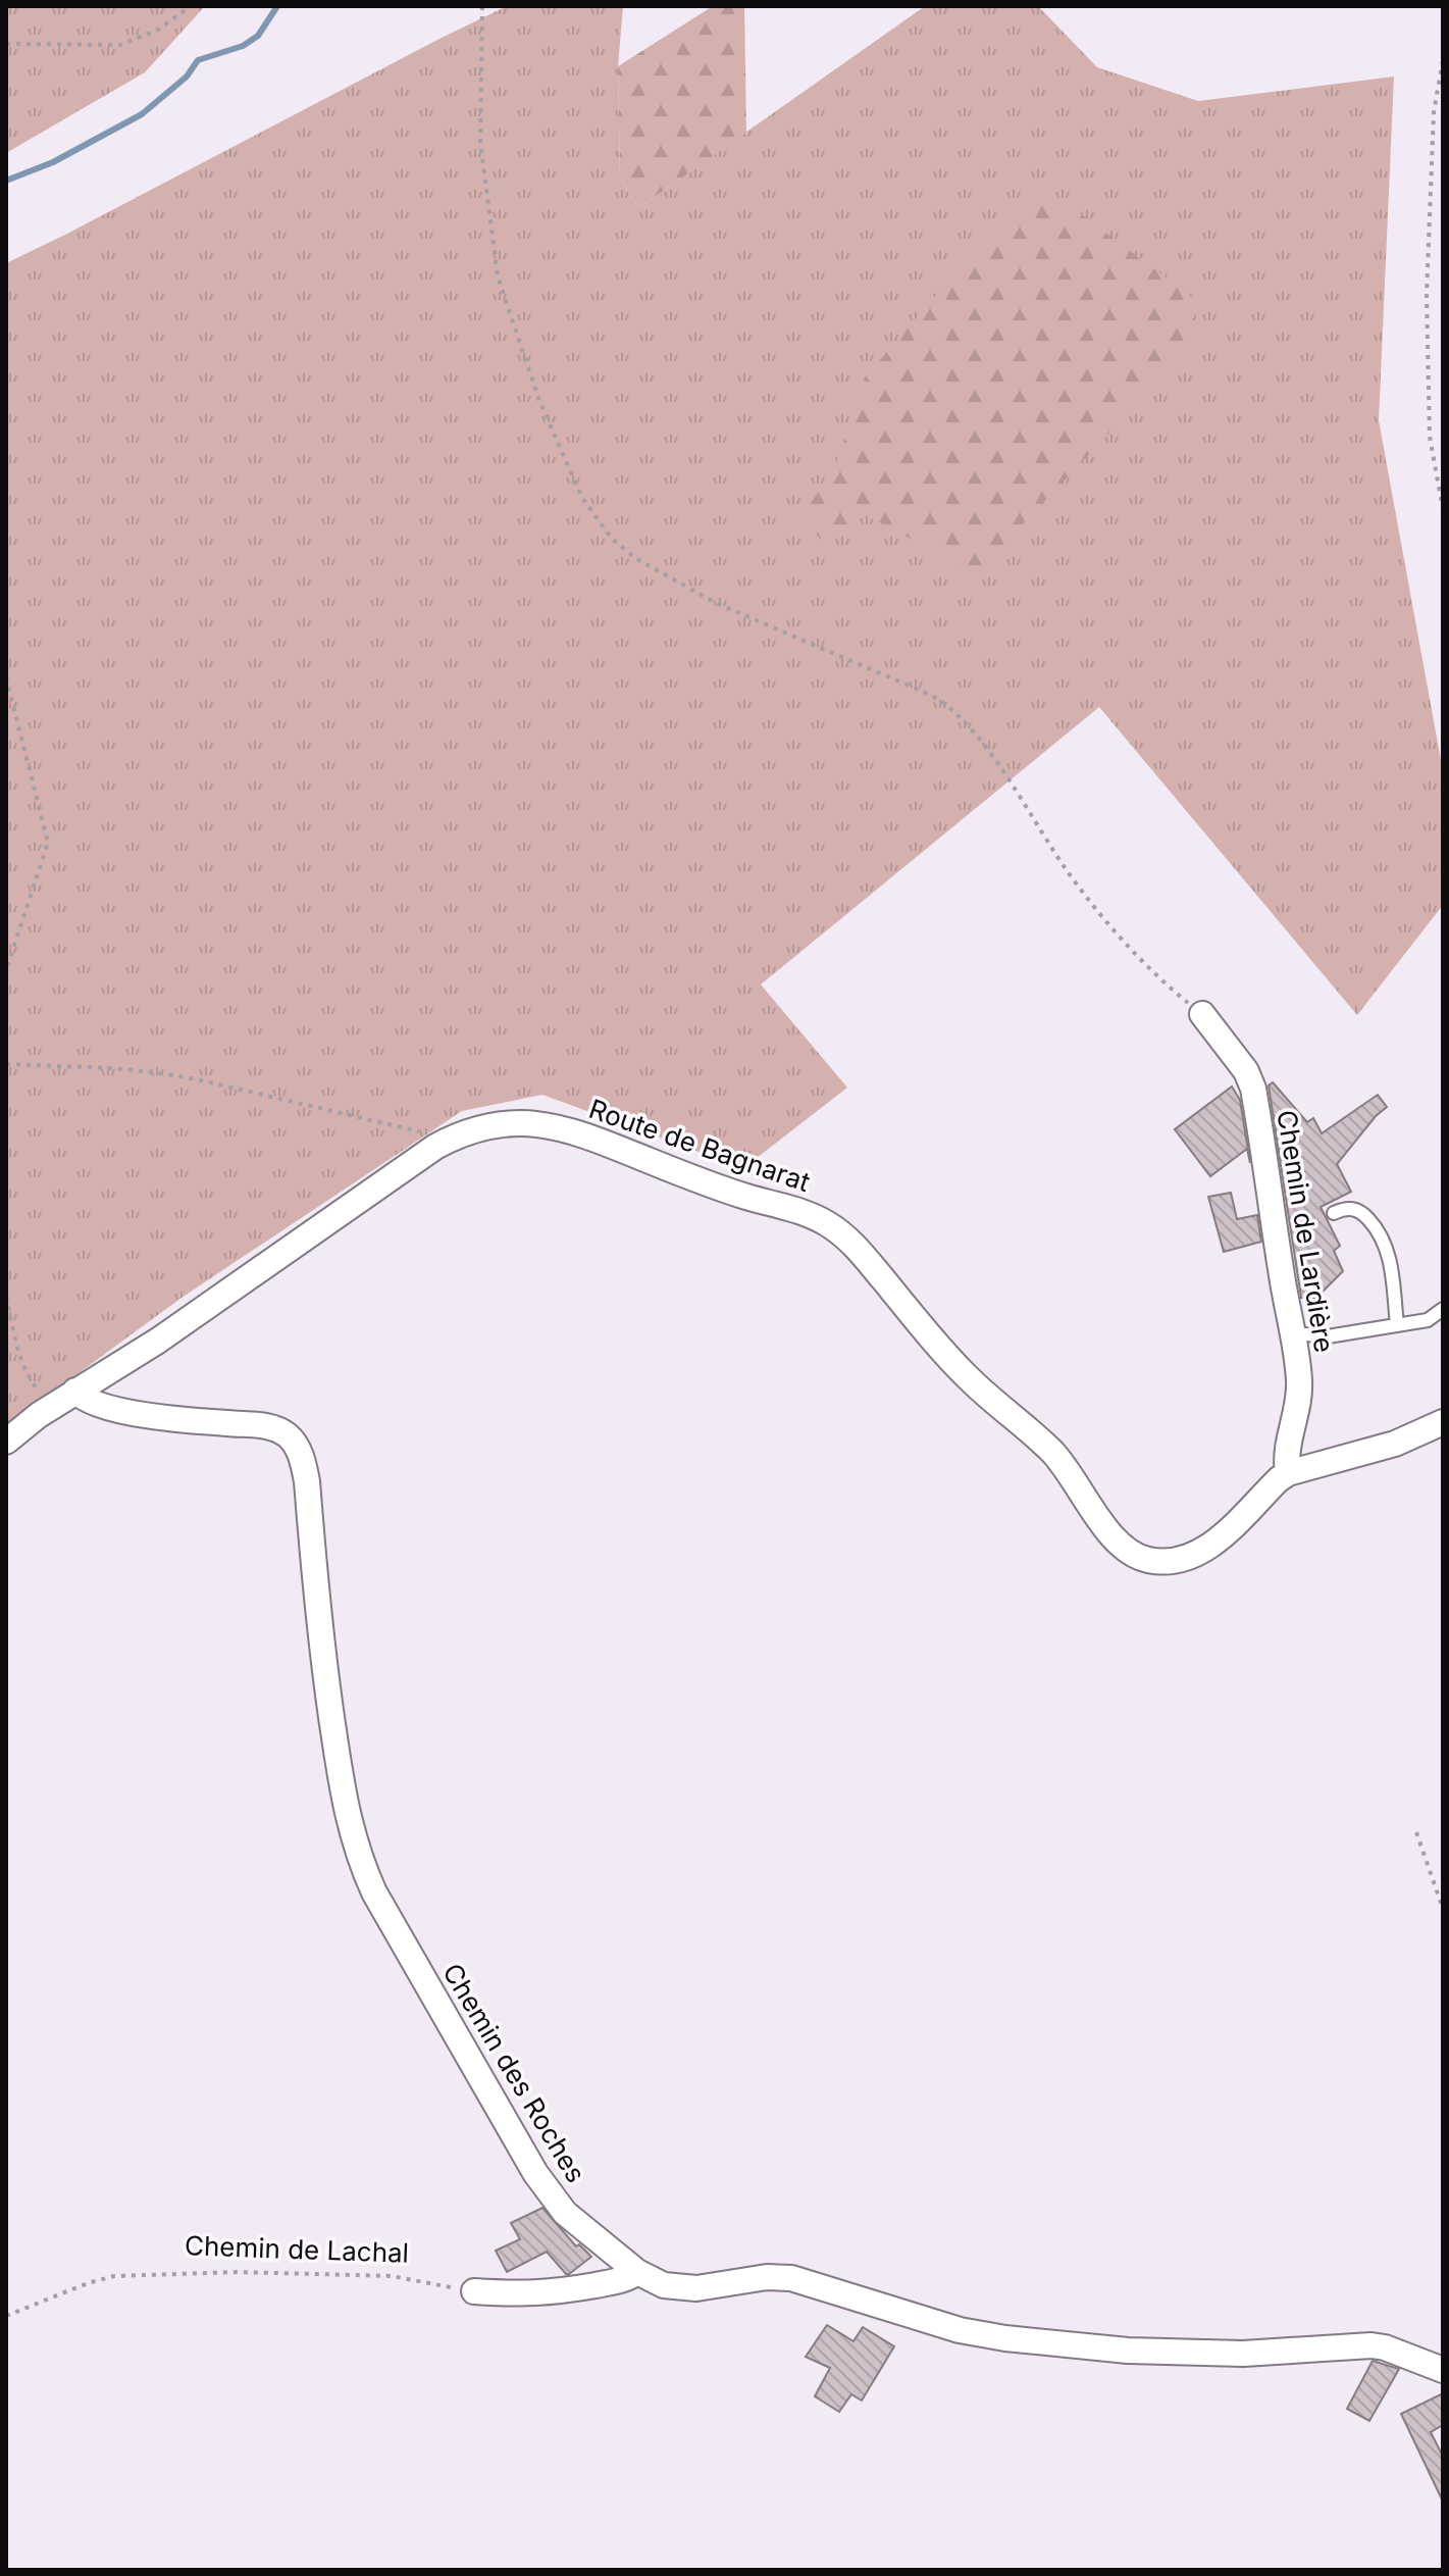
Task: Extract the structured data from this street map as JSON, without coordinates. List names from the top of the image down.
{
  "streets": {
    "street": ["Route de Bagnarat", "Chemin de Lardière", "Chemin des Roches"],
    "path": ["Chemin de Lachal"]
  },
  "crossings": [
    ["Route de Bagnarat", "Chemin de Lardière"],
    ["Route de Bagnarat", "Chemin des Roches"]
  ]
}
